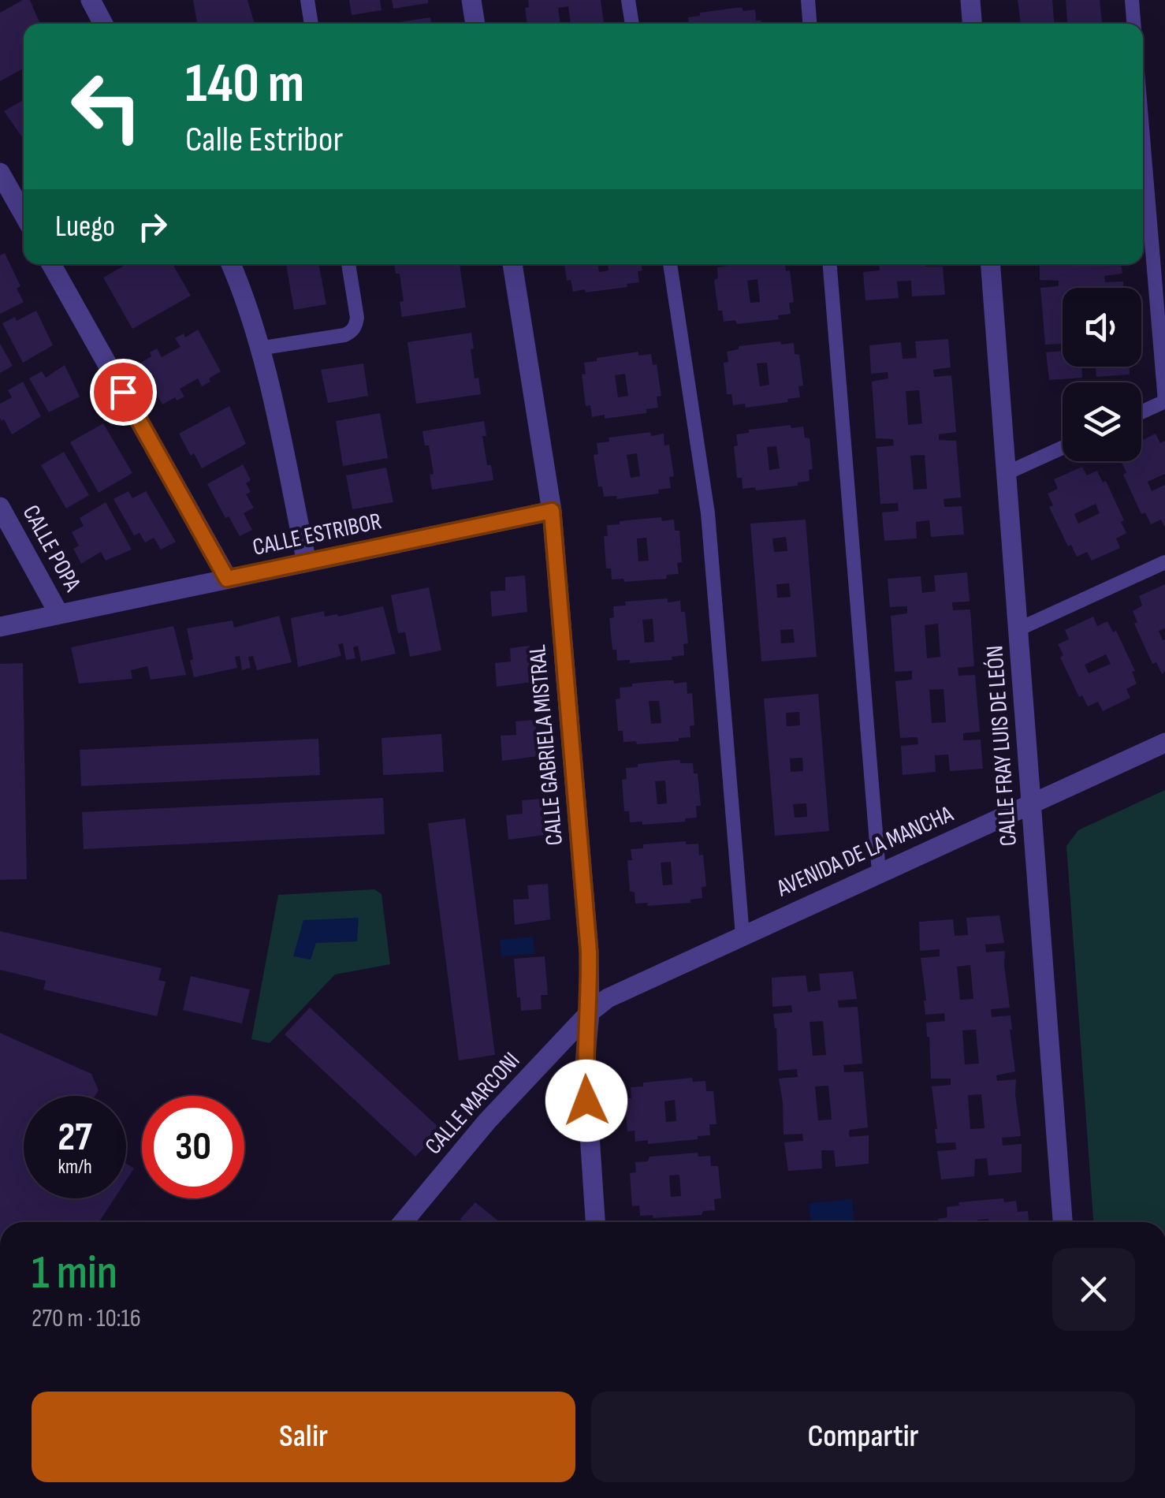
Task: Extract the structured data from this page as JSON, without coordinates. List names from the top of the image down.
{
  "streets": {
    "street": [
      "CALLE ESTRIBOR",
      "CALLE POPA",
      "CALLE GABRIELA MISTRAL",
      "CALLE FRAY LUIS DE LEÓN",
      "AVENIDA DE LA MANCHA",
      "CALLE MARCONI"
    ]
  },
  "crossings": [
    ["CALLE ESTRIBOR", "CALLE POPA"],
    ["CALLE ESTRIBOR", "CALLE GABRIELA MISTRAL"],
    ["CALLE GABRIELA MISTRAL", "AVENIDA DE LA MANCHA"],
    ["CALLE GABRIELA MISTRAL", "CALLE MARCONI"],
    ["CALLE FRAY LUIS DE LEÓN", "AVENIDA DE LA MANCHA"],
    ["AVENIDA DE LA MANCHA", "CALLE MARCONI"]
  ],
  "page": {
    "turn": ["140 m", "Calle Estribor"],
    "then": "Luego",
    "speed": "27 km/h",
    "limit": "30",
    "heading": ["1 min", "270 m · 10:16"],
    "buttons": ["Salir", "Compartir"]
  }
}
